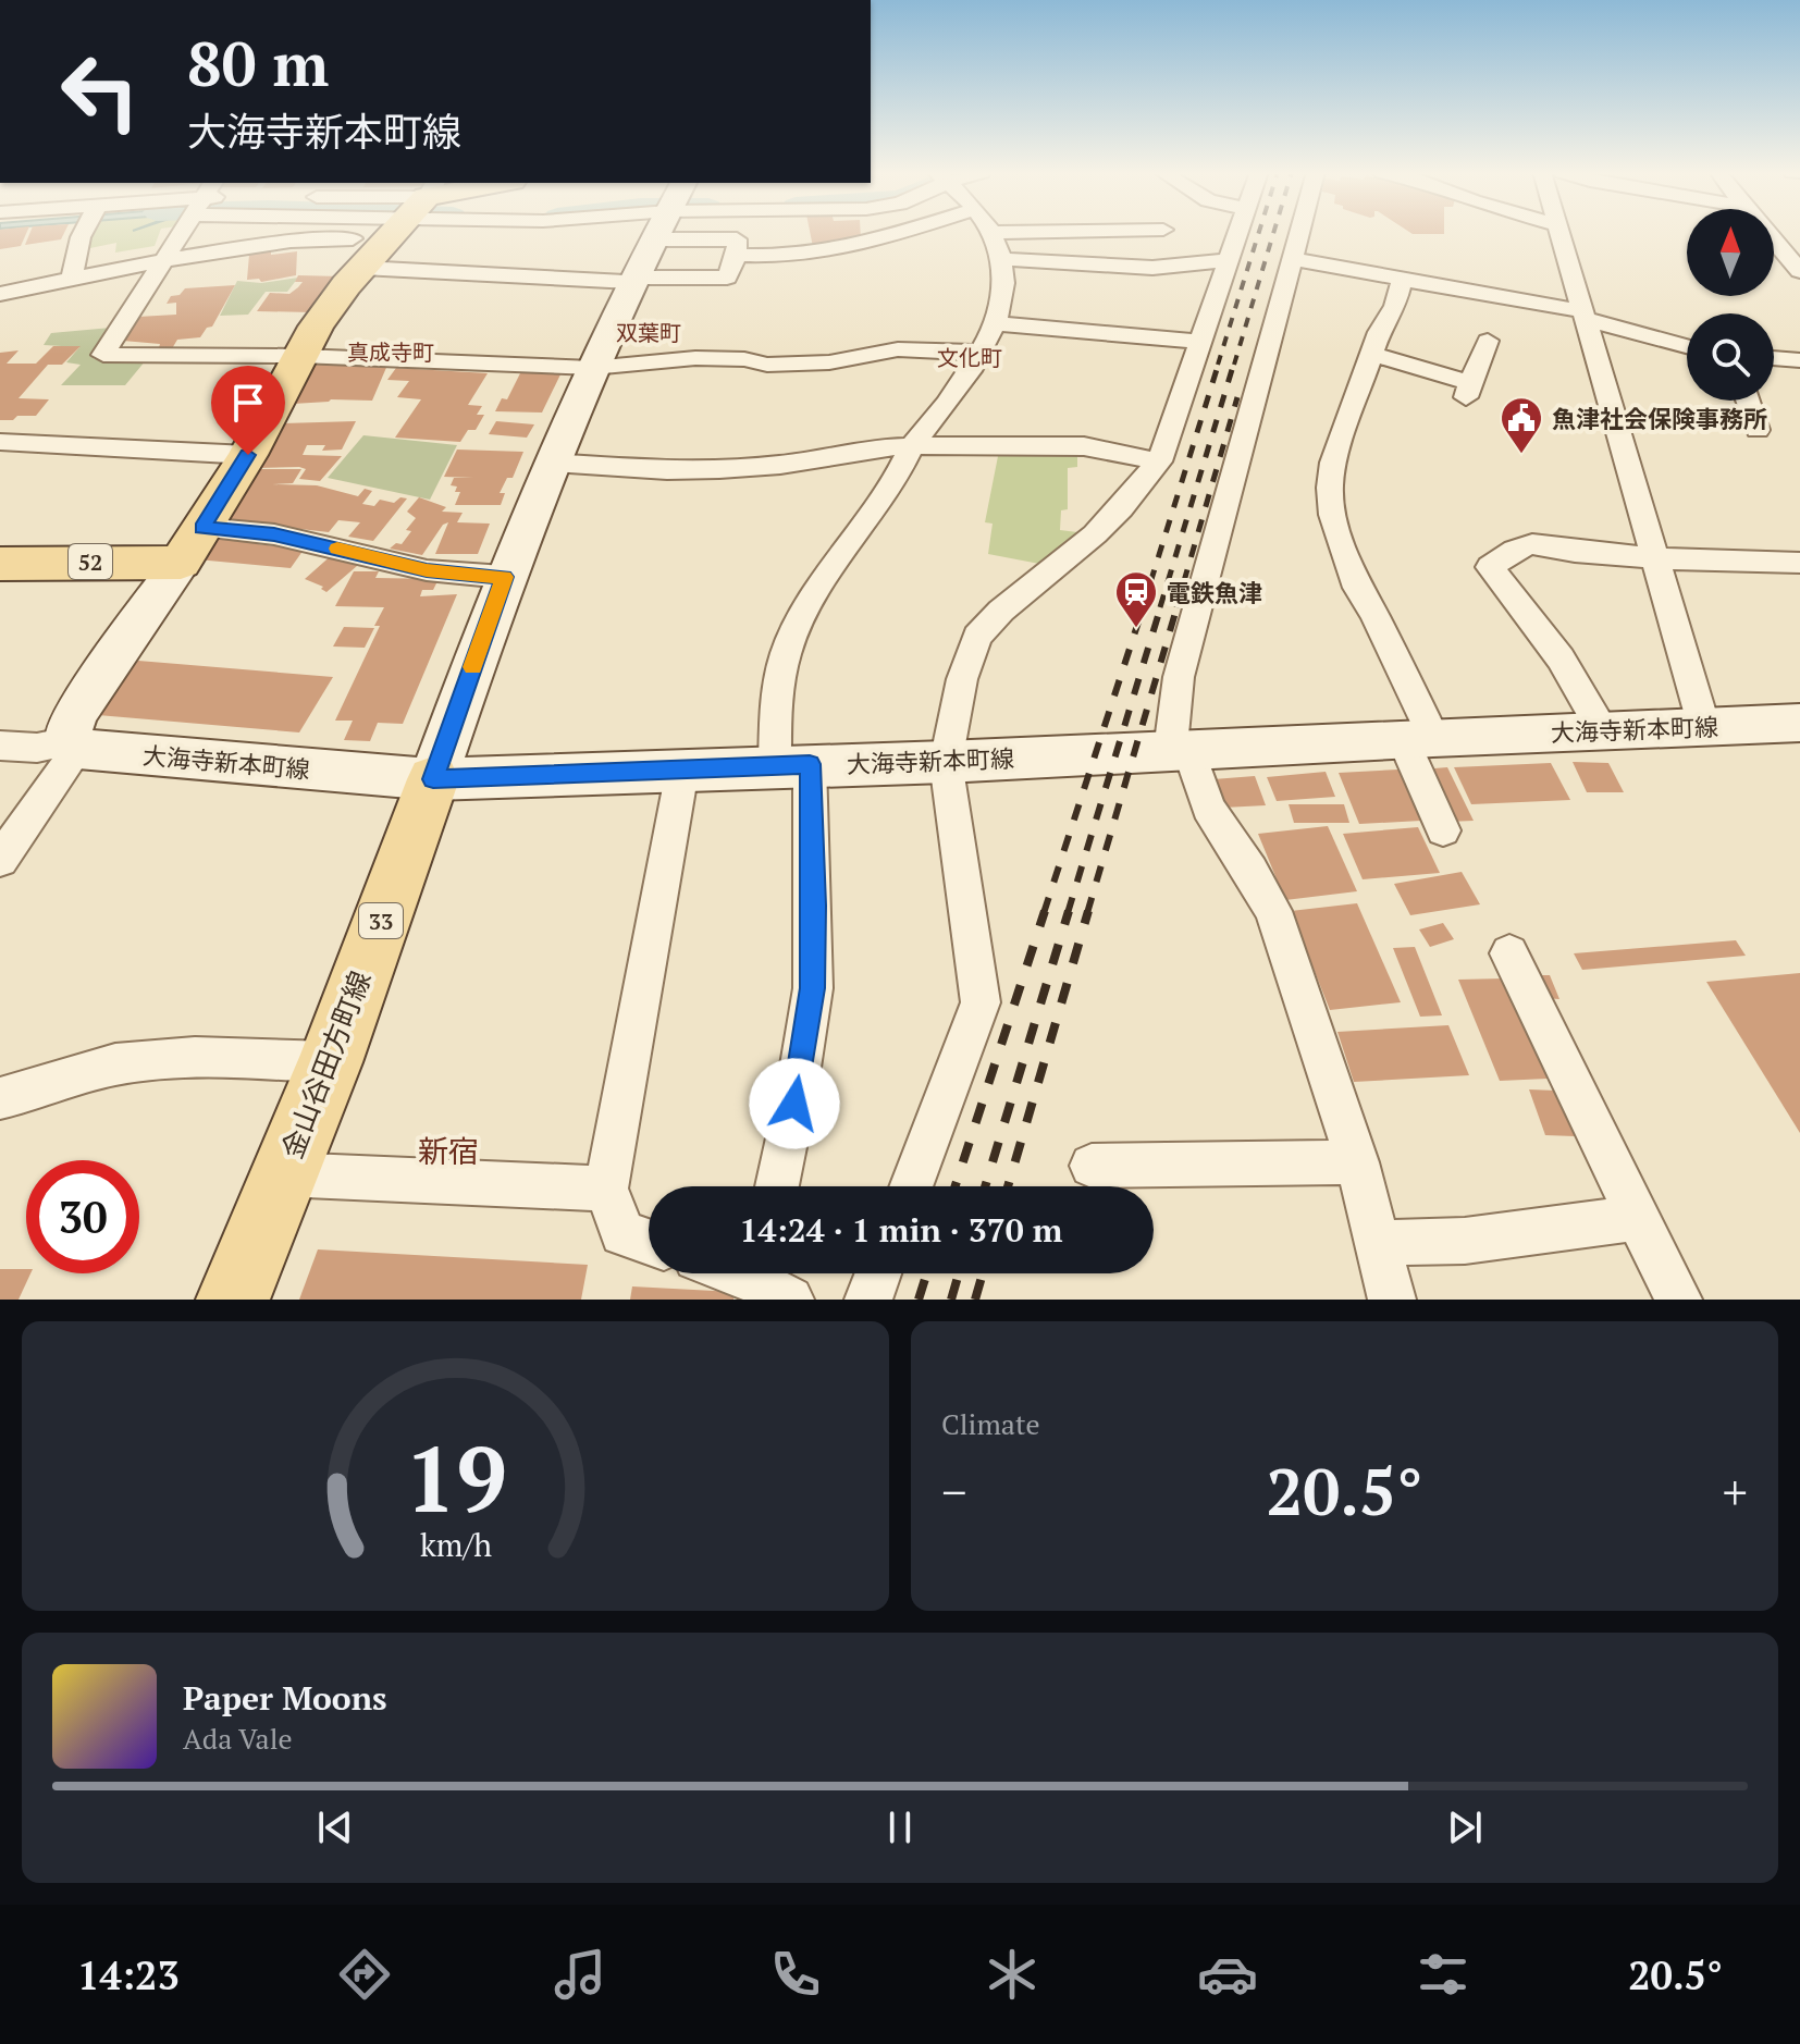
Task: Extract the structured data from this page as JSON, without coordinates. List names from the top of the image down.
{
  "streets": {
    "main road": [
      "52",
      "大海寺新本町線",
      "33",
      "金山谷田方町線"
    ]
  },
  "crossings": [
    ["大海寺新本町線", "金山谷田方町線"]
  ],
  "districts": [
    "双葉町",
    "真成寺町",
    "文化町",
    "新宿"
  ],
  "places": {
    "public building": ["魚津社会保険事務所"],
    "station": ["電鉄魚津"]
  },
  "north": "top",
  "page": {
    "turn": ["80 m", "大海寺新本町線"],
    "limit": "30",
    "trip": "14:24 · 1 min · 370 m",
    "tile": "Climate",
    "heat": ["−", "20.5°", "+"],
    "song": ["Paper Moons", "Ada Vale"],
    "tabs": ["14:23", "20.5°"],
    "gauge": ["19", "km/h"]
  }
}
